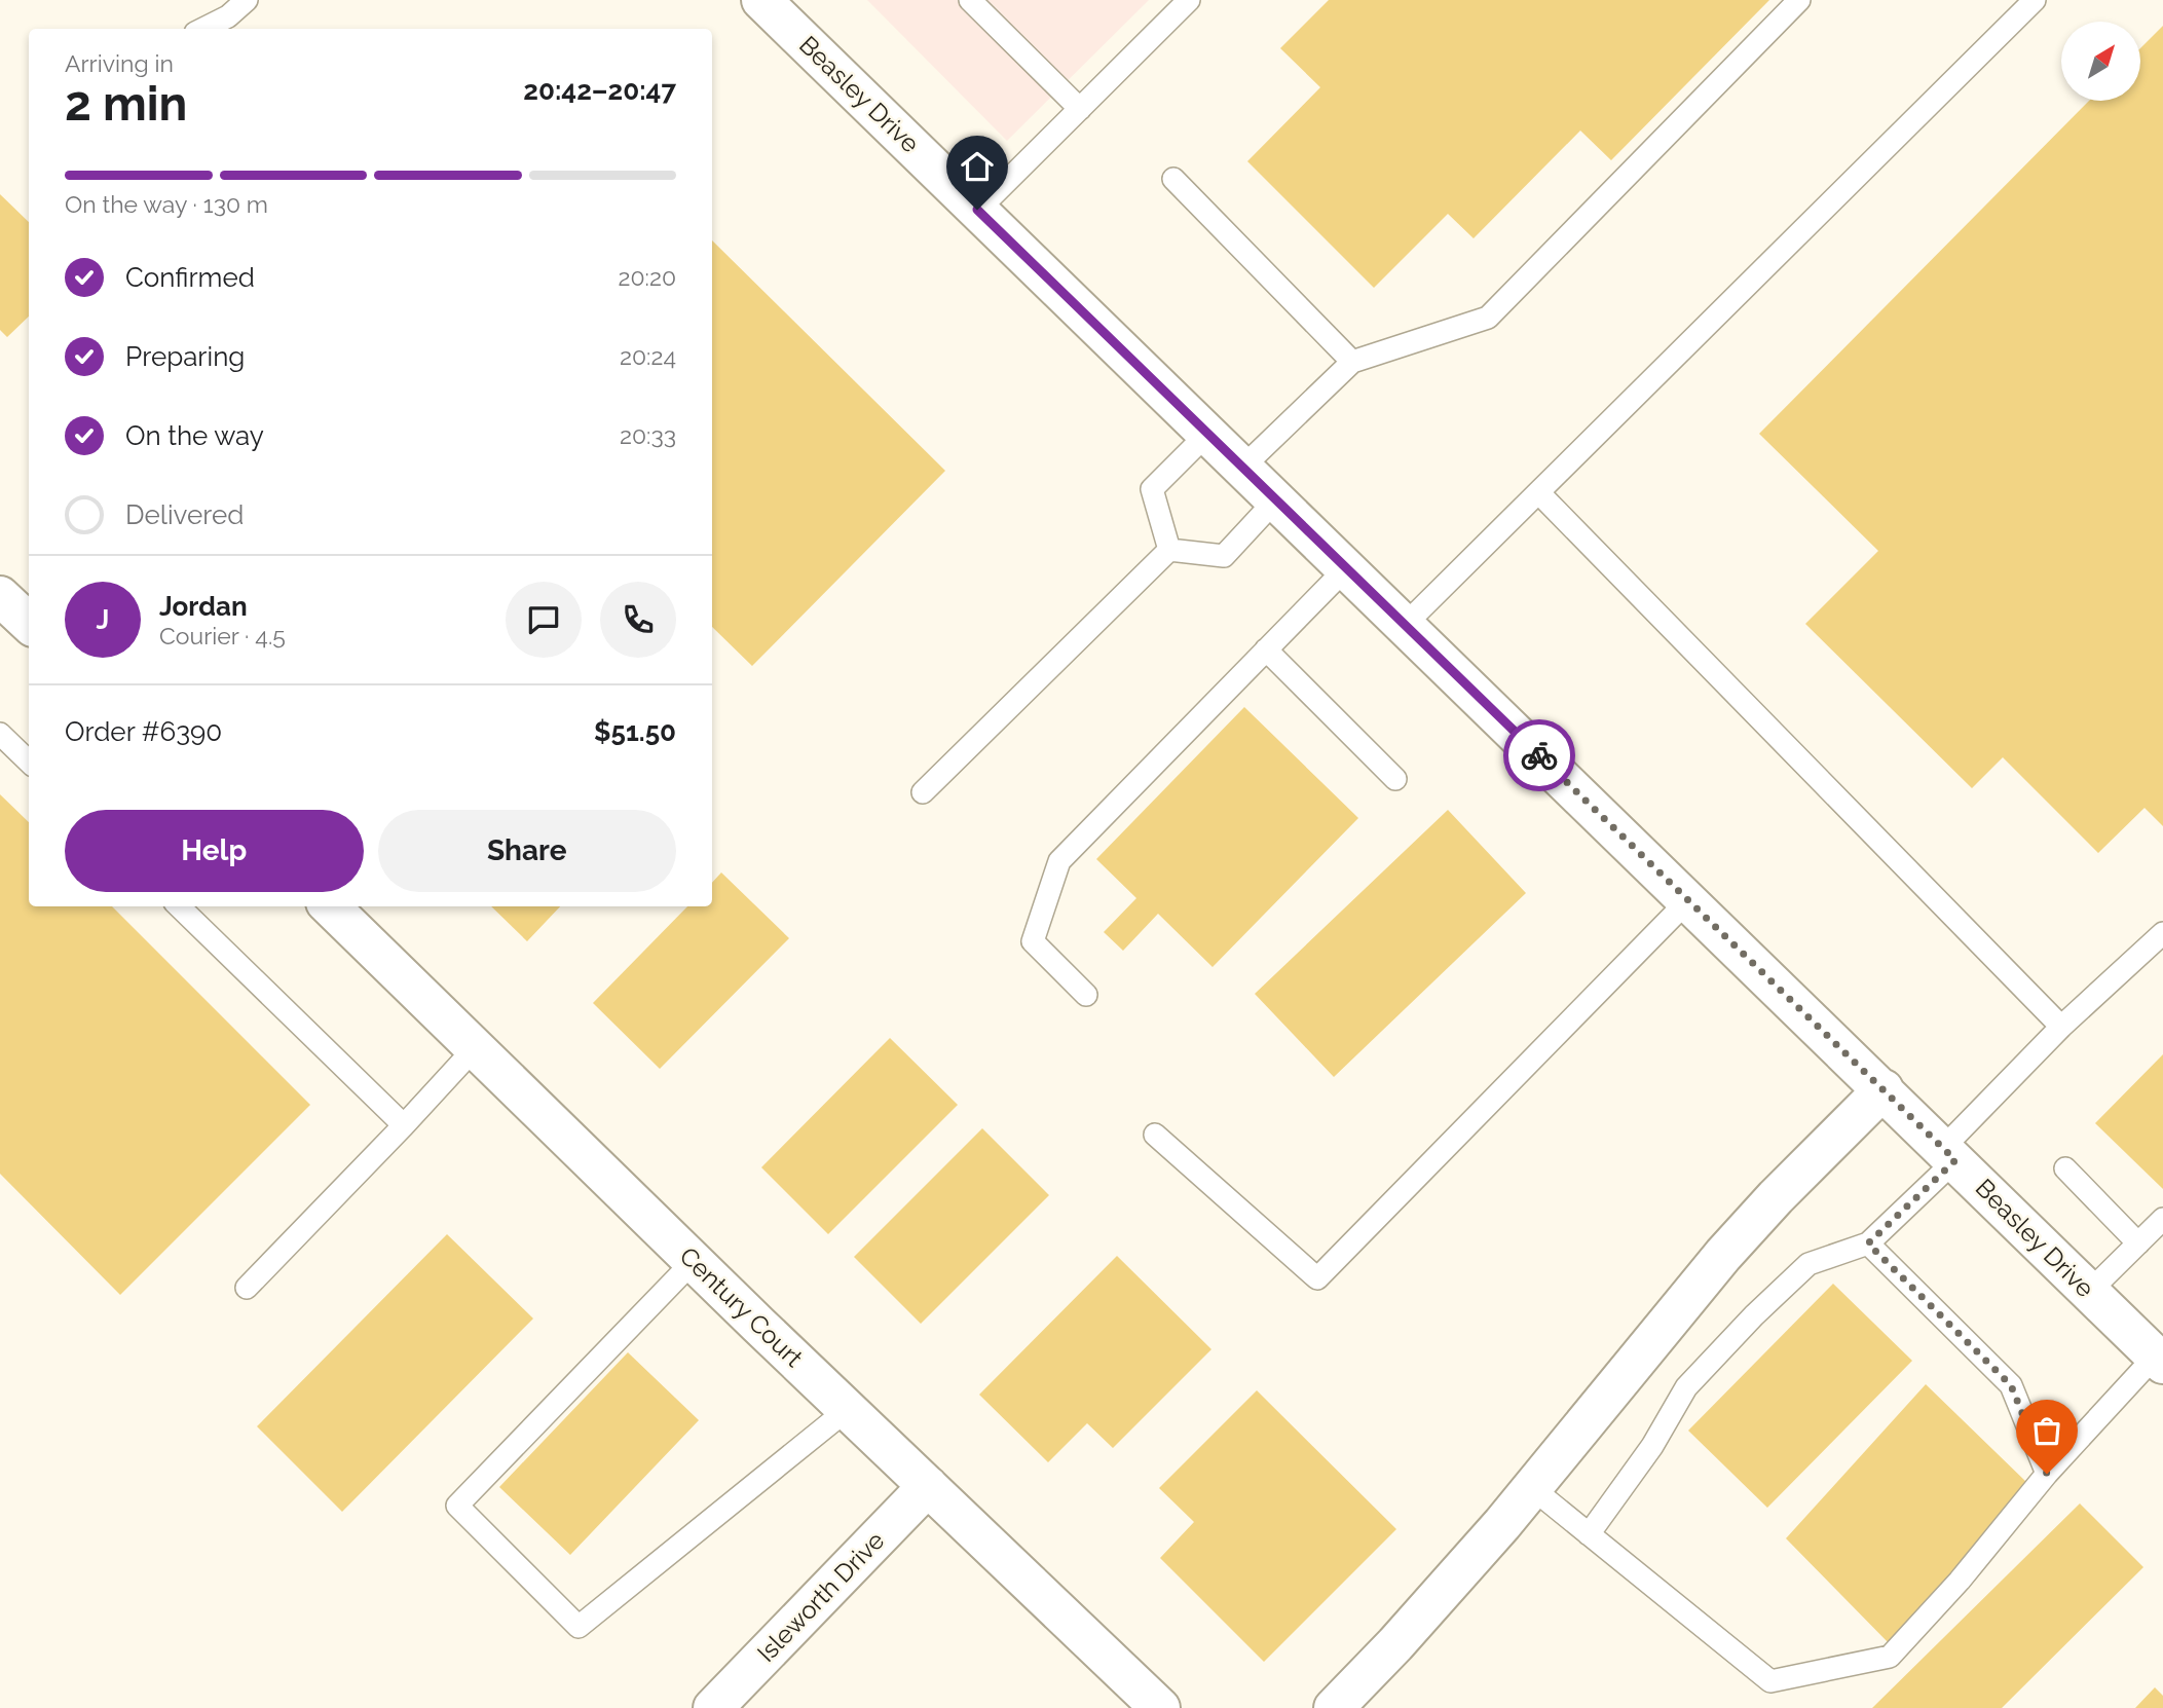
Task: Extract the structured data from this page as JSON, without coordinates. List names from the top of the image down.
{
  "streets": {
    "street": ["Beasley Drive", "Century Court", "Isleworth Drive"]
  },
  "crossings": [
    ["Century Court", "Isleworth Drive"]
  ],
  "north": "top right",
  "page": {
    "heading": ["2 min", "Arriving in", "20:42–20:47"],
    "panel": [
      "Jordan",
      "Courier · 4.5",
      "Order #6390",
      "$51.50"
    ],
    "bar": "On the way · 130 m",
    "list": [
      ["Confirmed", "20:20"],
      ["Preparing", "20:24"],
      ["On the way", "20:33"],
      "Delivered"
    ],
    "round": "J",
    "buttons": ["Help", "Share"]
  }
}
